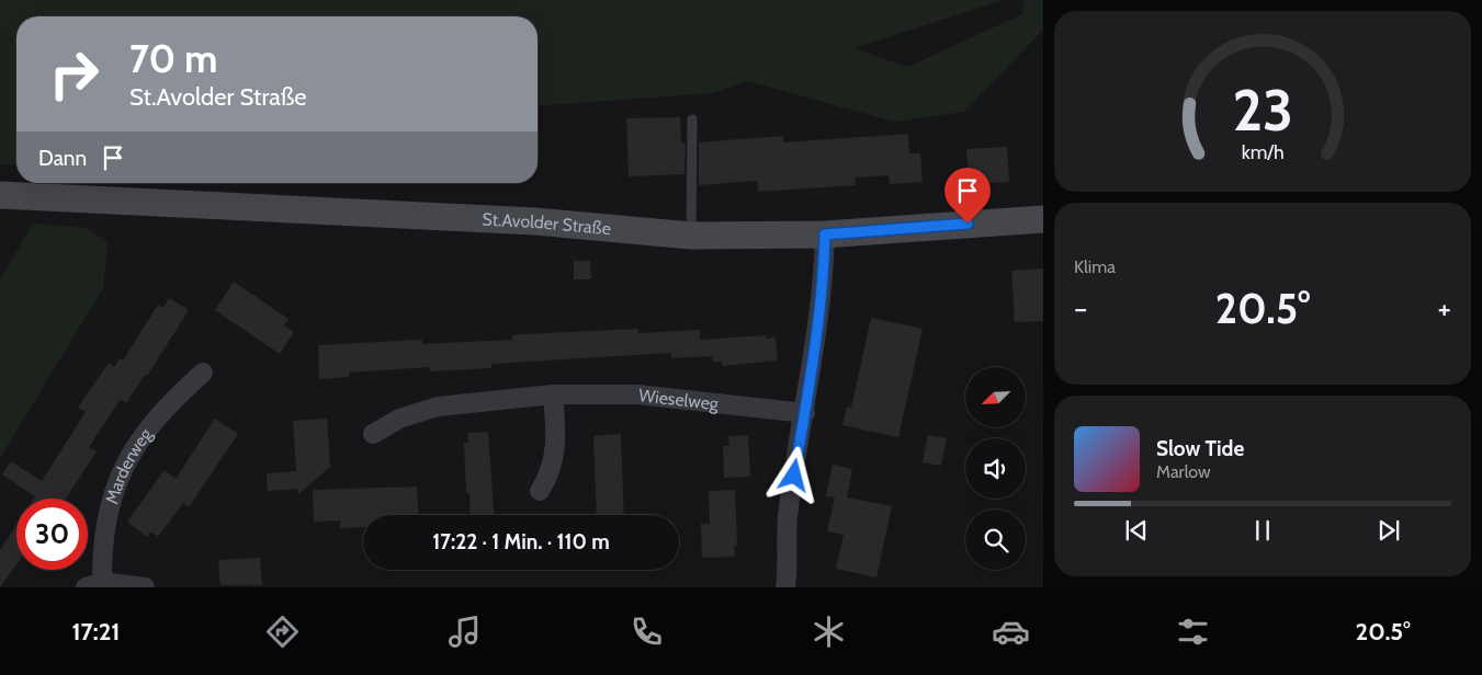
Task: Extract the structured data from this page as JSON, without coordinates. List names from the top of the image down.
{
  "streets": {
    "main road": ["St.Avolder Straße"],
    "street": ["Wieselweg", "Marderweg"]
  },
  "north": "bottom left",
  "page": {
    "turn": ["70 m", "St.Avolder Straße"],
    "then": "Dann",
    "tile": "Klima",
    "heat": ["−", "20.5°", "+"],
    "song": ["Slow Tide", "Marlow"],
    "limit": "30",
    "trip": "17:22 · 1 Min. · 110 m",
    "tabs": ["17:21", "20.5°"],
    "gauge": ["23", "km/h"]
  }
}
